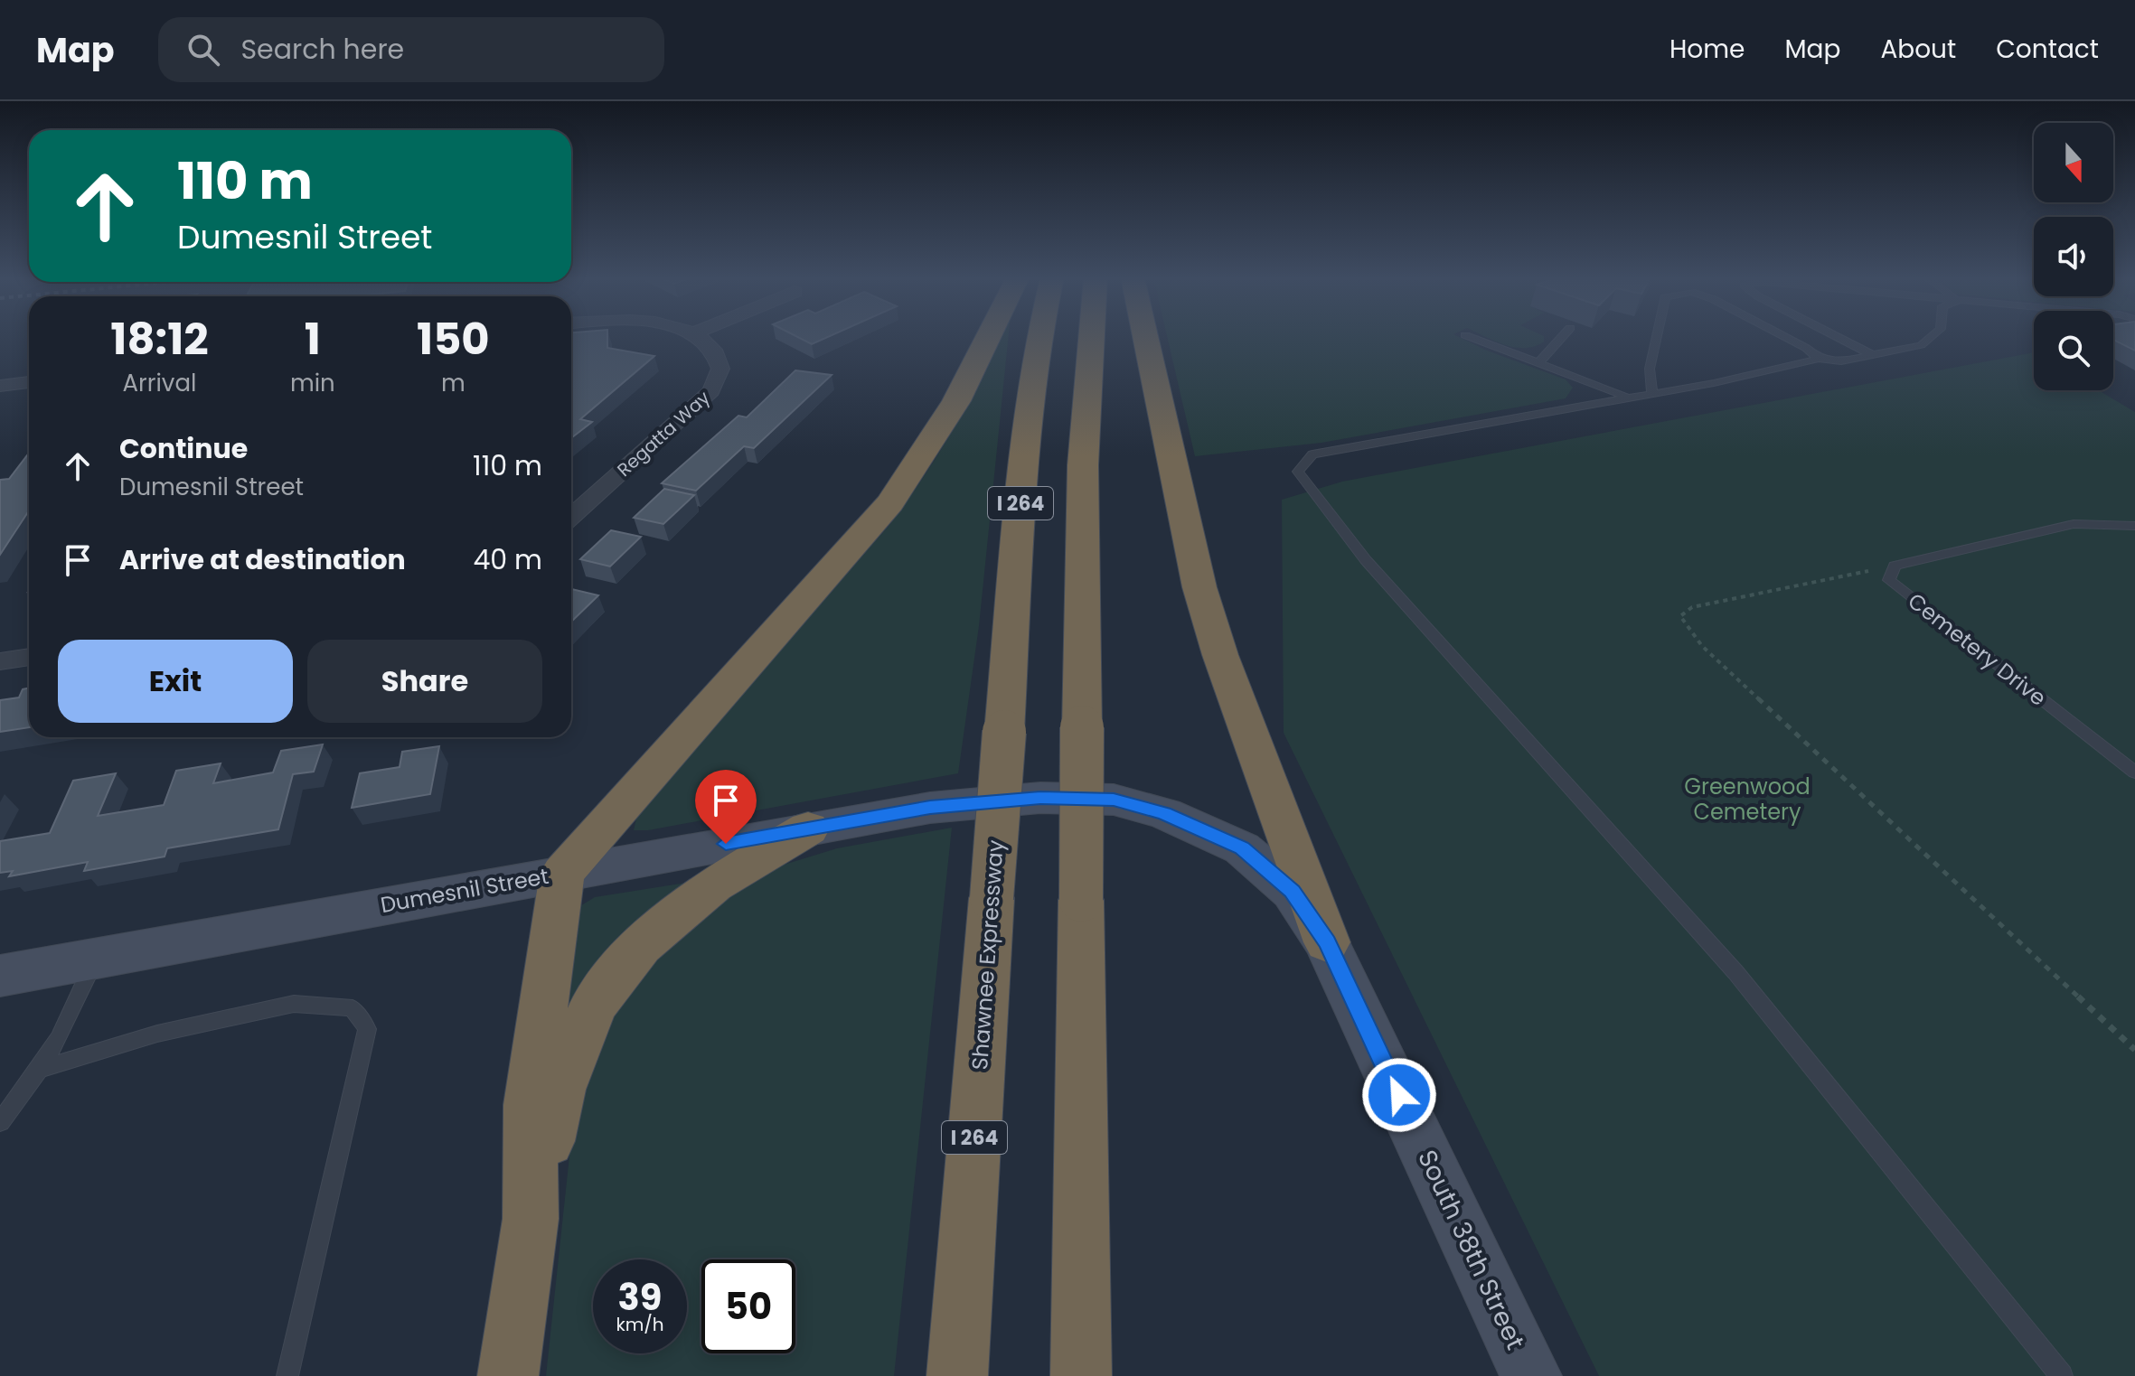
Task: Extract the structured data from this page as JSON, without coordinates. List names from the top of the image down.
{
  "streets": {
    "highway": ["I 264", "Shawnee Expressway"],
    "main road": ["Dumesnil Street", "South 38th Street"],
    "street": ["Regatta Way"],
    "lane": ["Cemetery Drive"]
  },
  "crossings": [
    ["Dumesnil Street", "South 38th Street"]
  ],
  "parks": ["Greenwood Cemetery"],
  "north": "bottom",
  "page": {
    "header": "Map",
    "search": "Search here",
    "nav": [
      "Home",
      "Map",
      "About",
      "Contact"
    ],
    "turn": ["110 m", "Dumesnil Street"],
    "eta": [
      "18:12",
      "Arrival",
      "1",
      "min",
      "150",
      "m"
    ],
    "list": [
      {
        "name": "Continue",
        "note": "Dumesnil Street",
        "value": "110 m"
      },
      {
        "name": "Arrive at destination",
        "value": "40 m"
      }
    ],
    "buttons": ["Exit", "Share"],
    "speed": "39 km/h",
    "limit": "50"
  }
}
